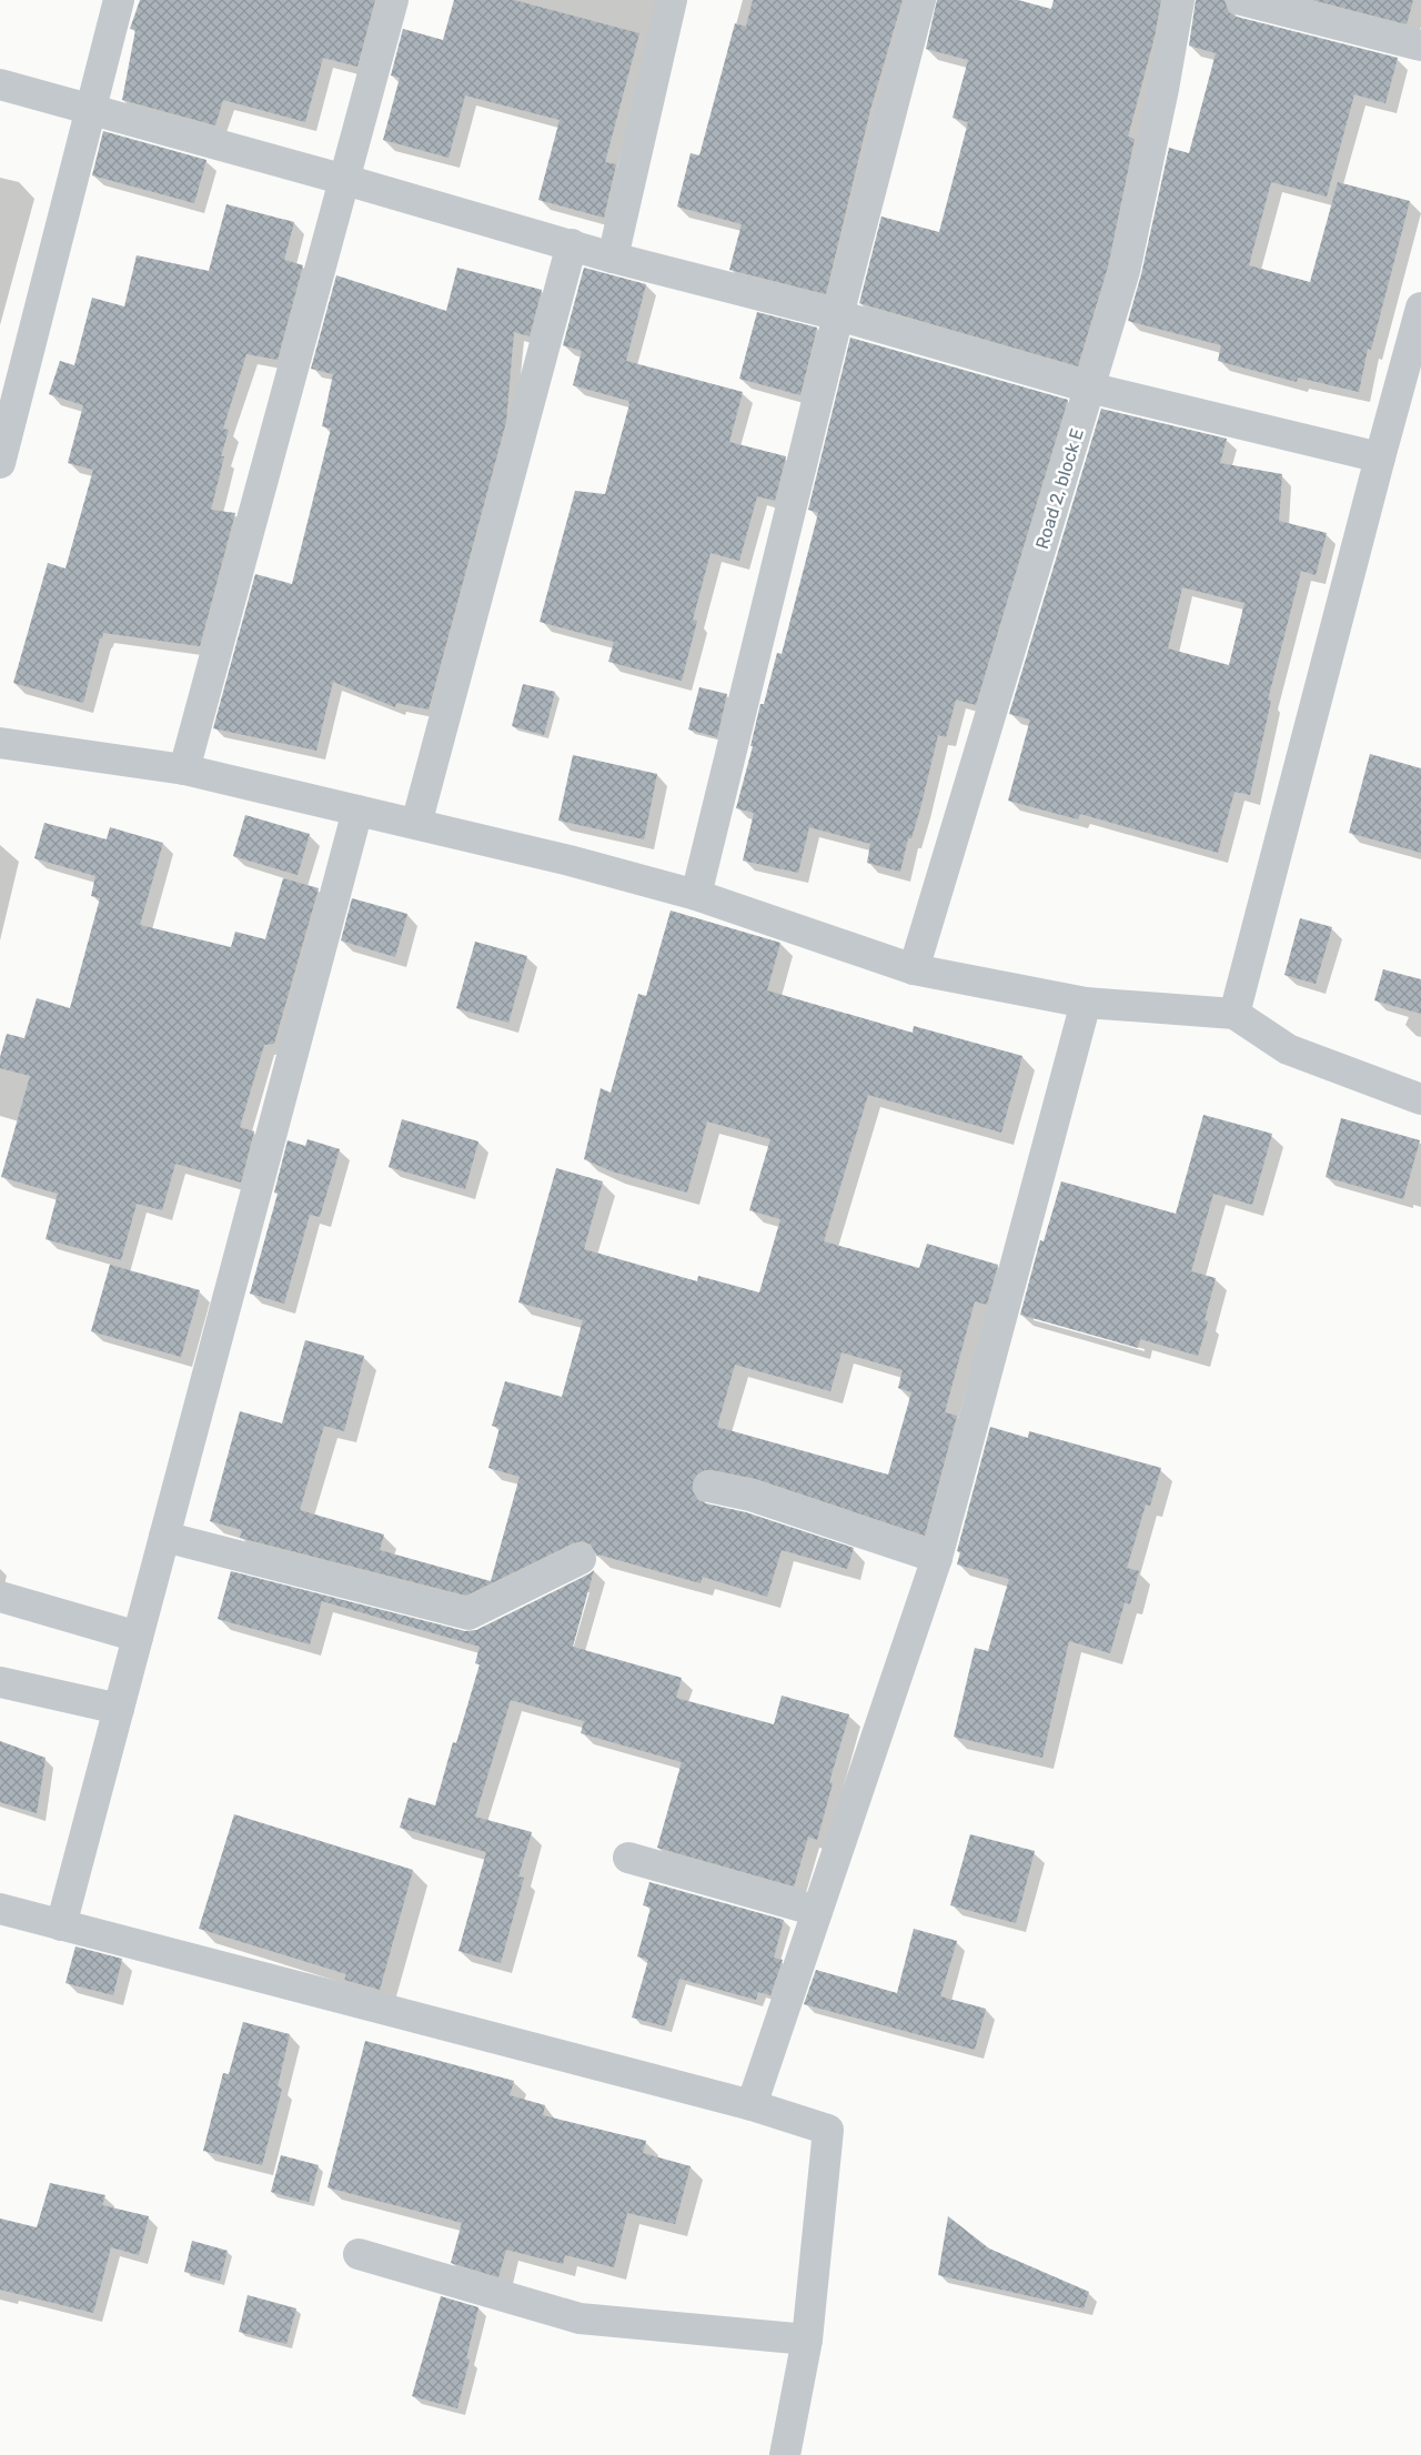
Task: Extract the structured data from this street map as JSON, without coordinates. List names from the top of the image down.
{
  "streets": {
    "street": ["Road 2, block E"]
  }
}
